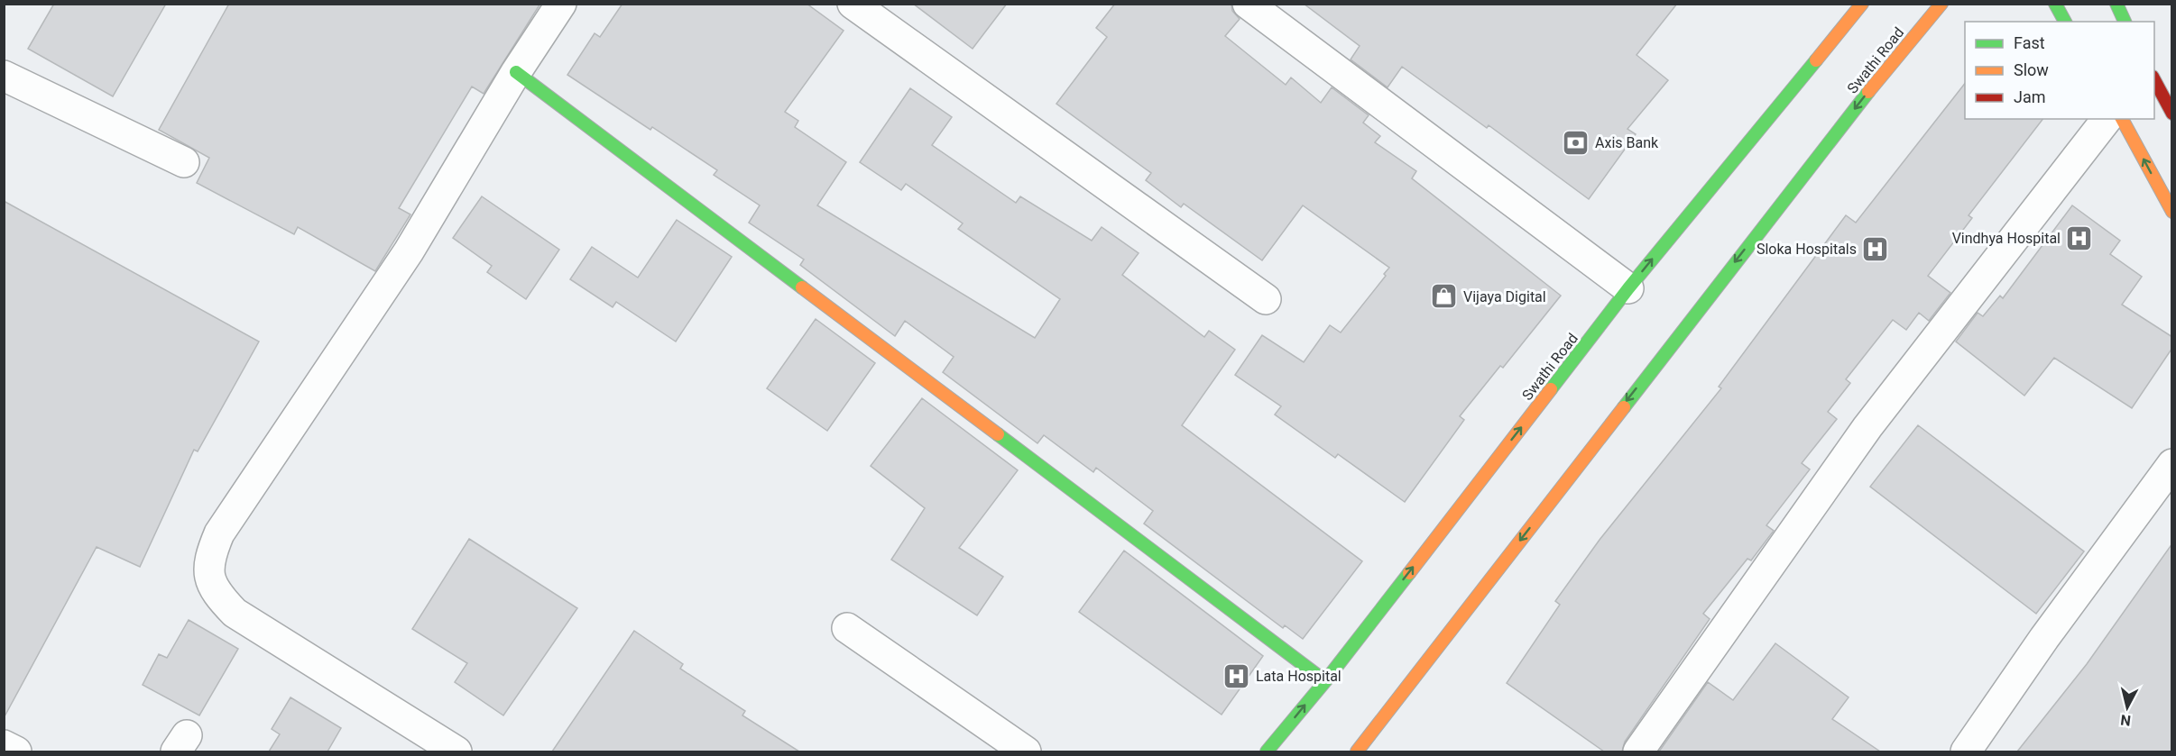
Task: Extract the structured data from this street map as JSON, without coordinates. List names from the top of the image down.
{
  "streets": {
    "main road": ["Swathi Road"]
  },
  "places": {
    "bank": ["Axis Bank"],
    "hospital": ["Vindhya Hospital", "Sloka Hospitals", "Lata Hospital"],
    "shop": ["Vijaya Digital"]
  },
  "legend": ["Fast", "Slow", "Jam"],
  "north": "bottom"
}
